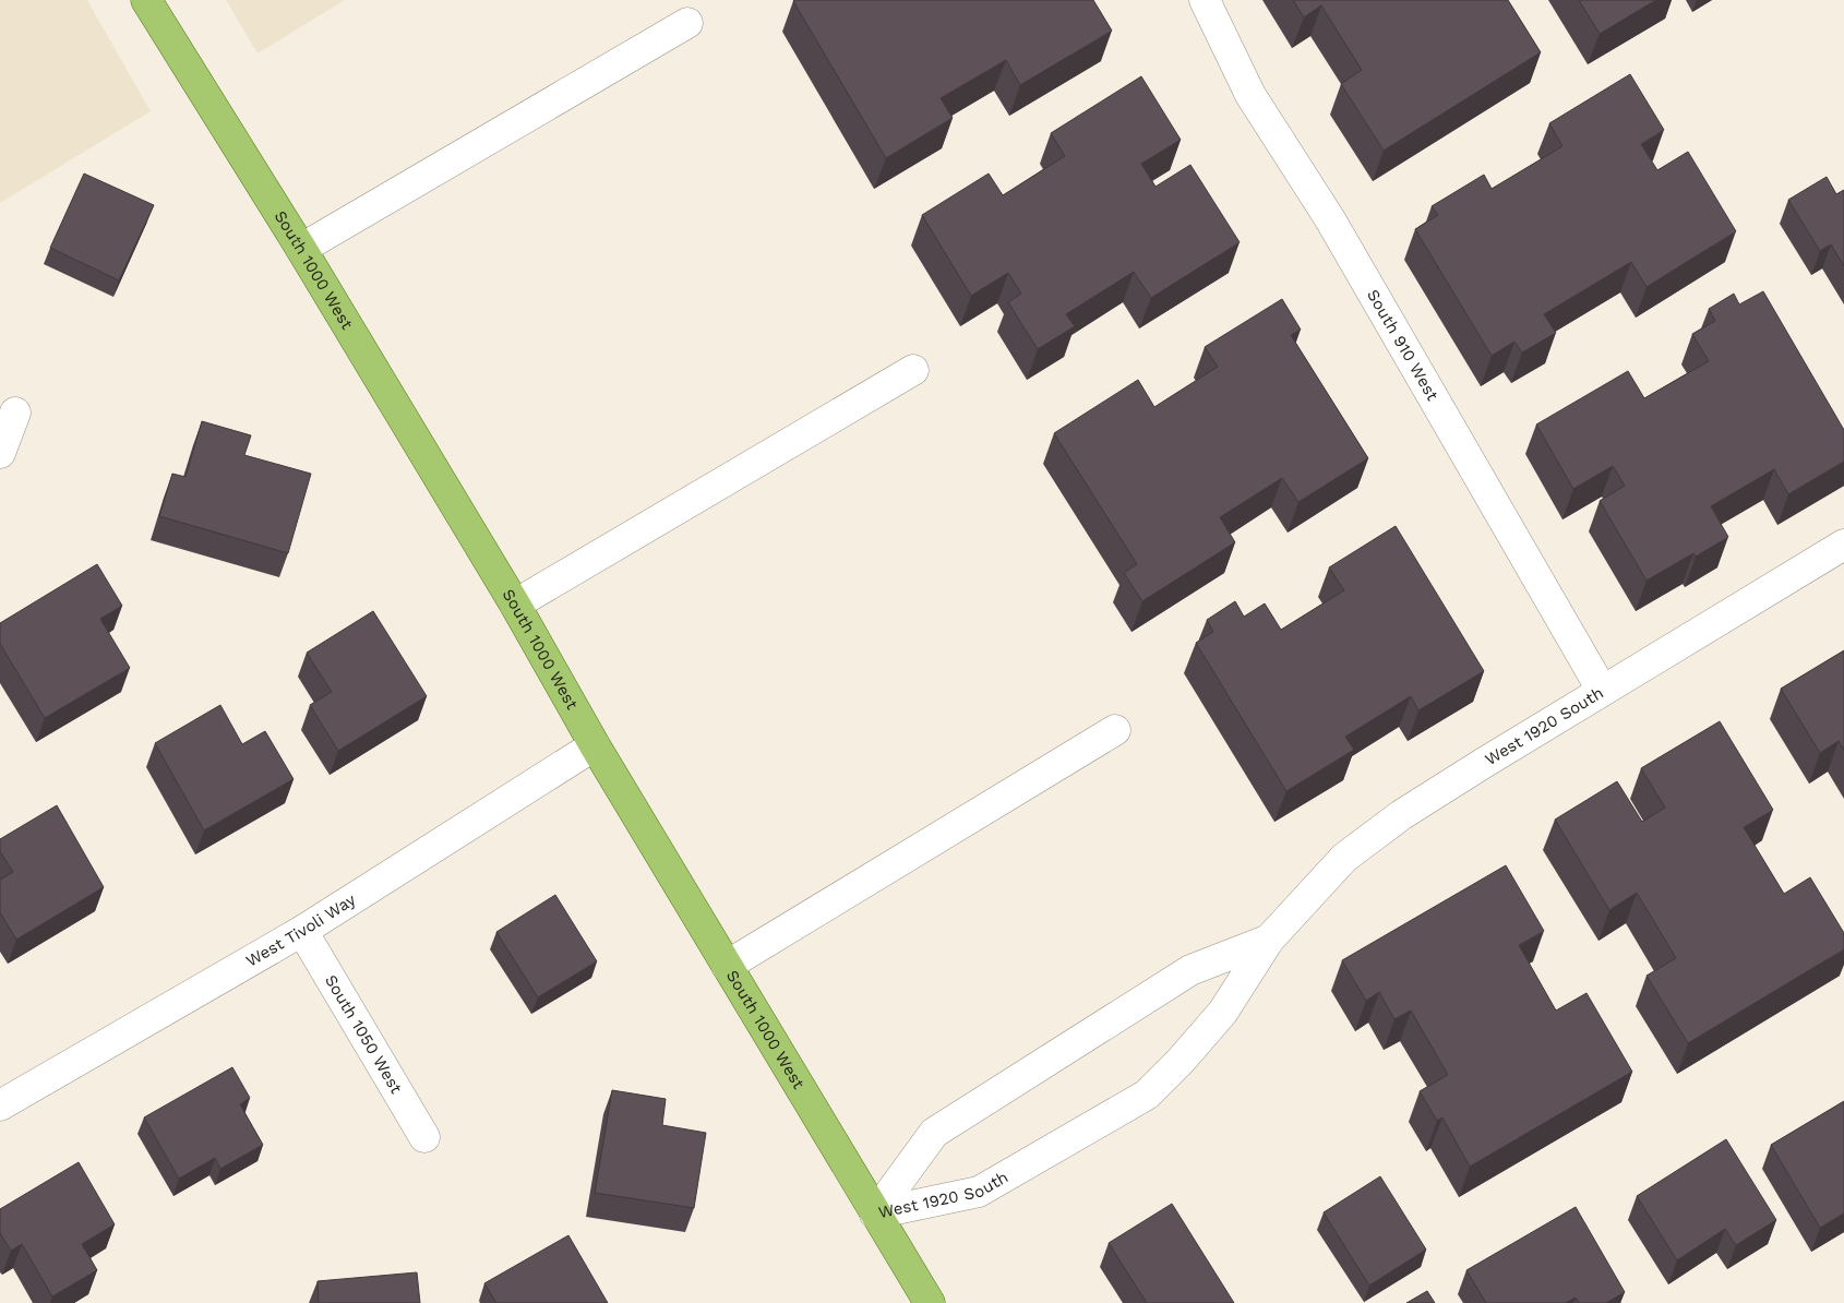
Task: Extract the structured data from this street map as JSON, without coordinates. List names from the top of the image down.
{
  "streets": {
    "main road": ["South 1000 West"],
    "street": [
      "South 910 West",
      "West 1920 South",
      "West Tivoli Way",
      "South 1050 West"
    ]
  },
  "crossings": [
    ["South 1000 West", "West 1920 South"],
    ["South 1000 West", "West Tivoli Way"],
    ["South 910 West", "West 1920 South"],
    ["West Tivoli Way", "South 1050 West"]
  ]
}
